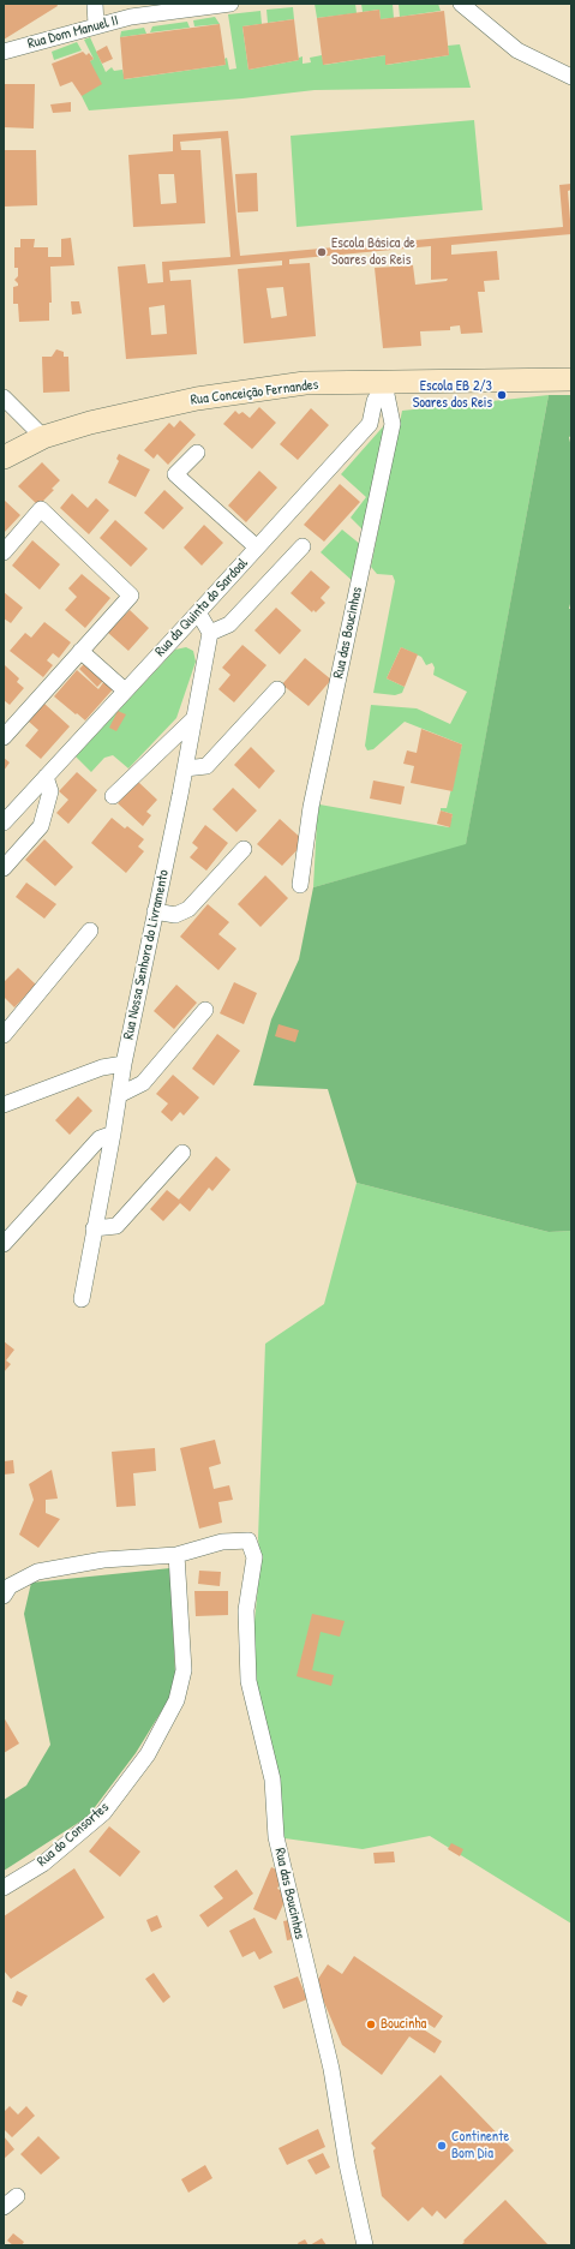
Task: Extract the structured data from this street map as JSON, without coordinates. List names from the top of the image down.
{
  "streets": {
    "main road": ["Rua Conceição Fernandes"],
    "street": [
      "Rua Dom Manuel II",
      "Rua da Quinta do Sardoal",
      "Rua das Boucinhas",
      "Rua Nossa Senhora do Livramento",
      "Rua do Consortes"
    ]
  },
  "crossings": [
    ["Rua Conceição Fernandes", "Rua da Quinta do Sardoal"],
    ["Rua Conceição Fernandes", "Rua das Boucinhas"],
    ["Rua da Quinta do Sardoal", "Rua das Boucinhas"],
    ["Rua das Boucinhas", "Rua do Consortes"]
  ],
  "places": [
    "Escola Básica de Soares dos Reis",
    "Escola EB 2/3 Soares dos Reis",
    "Boucinha",
    "Continente Bom Dia"
  ]
}
